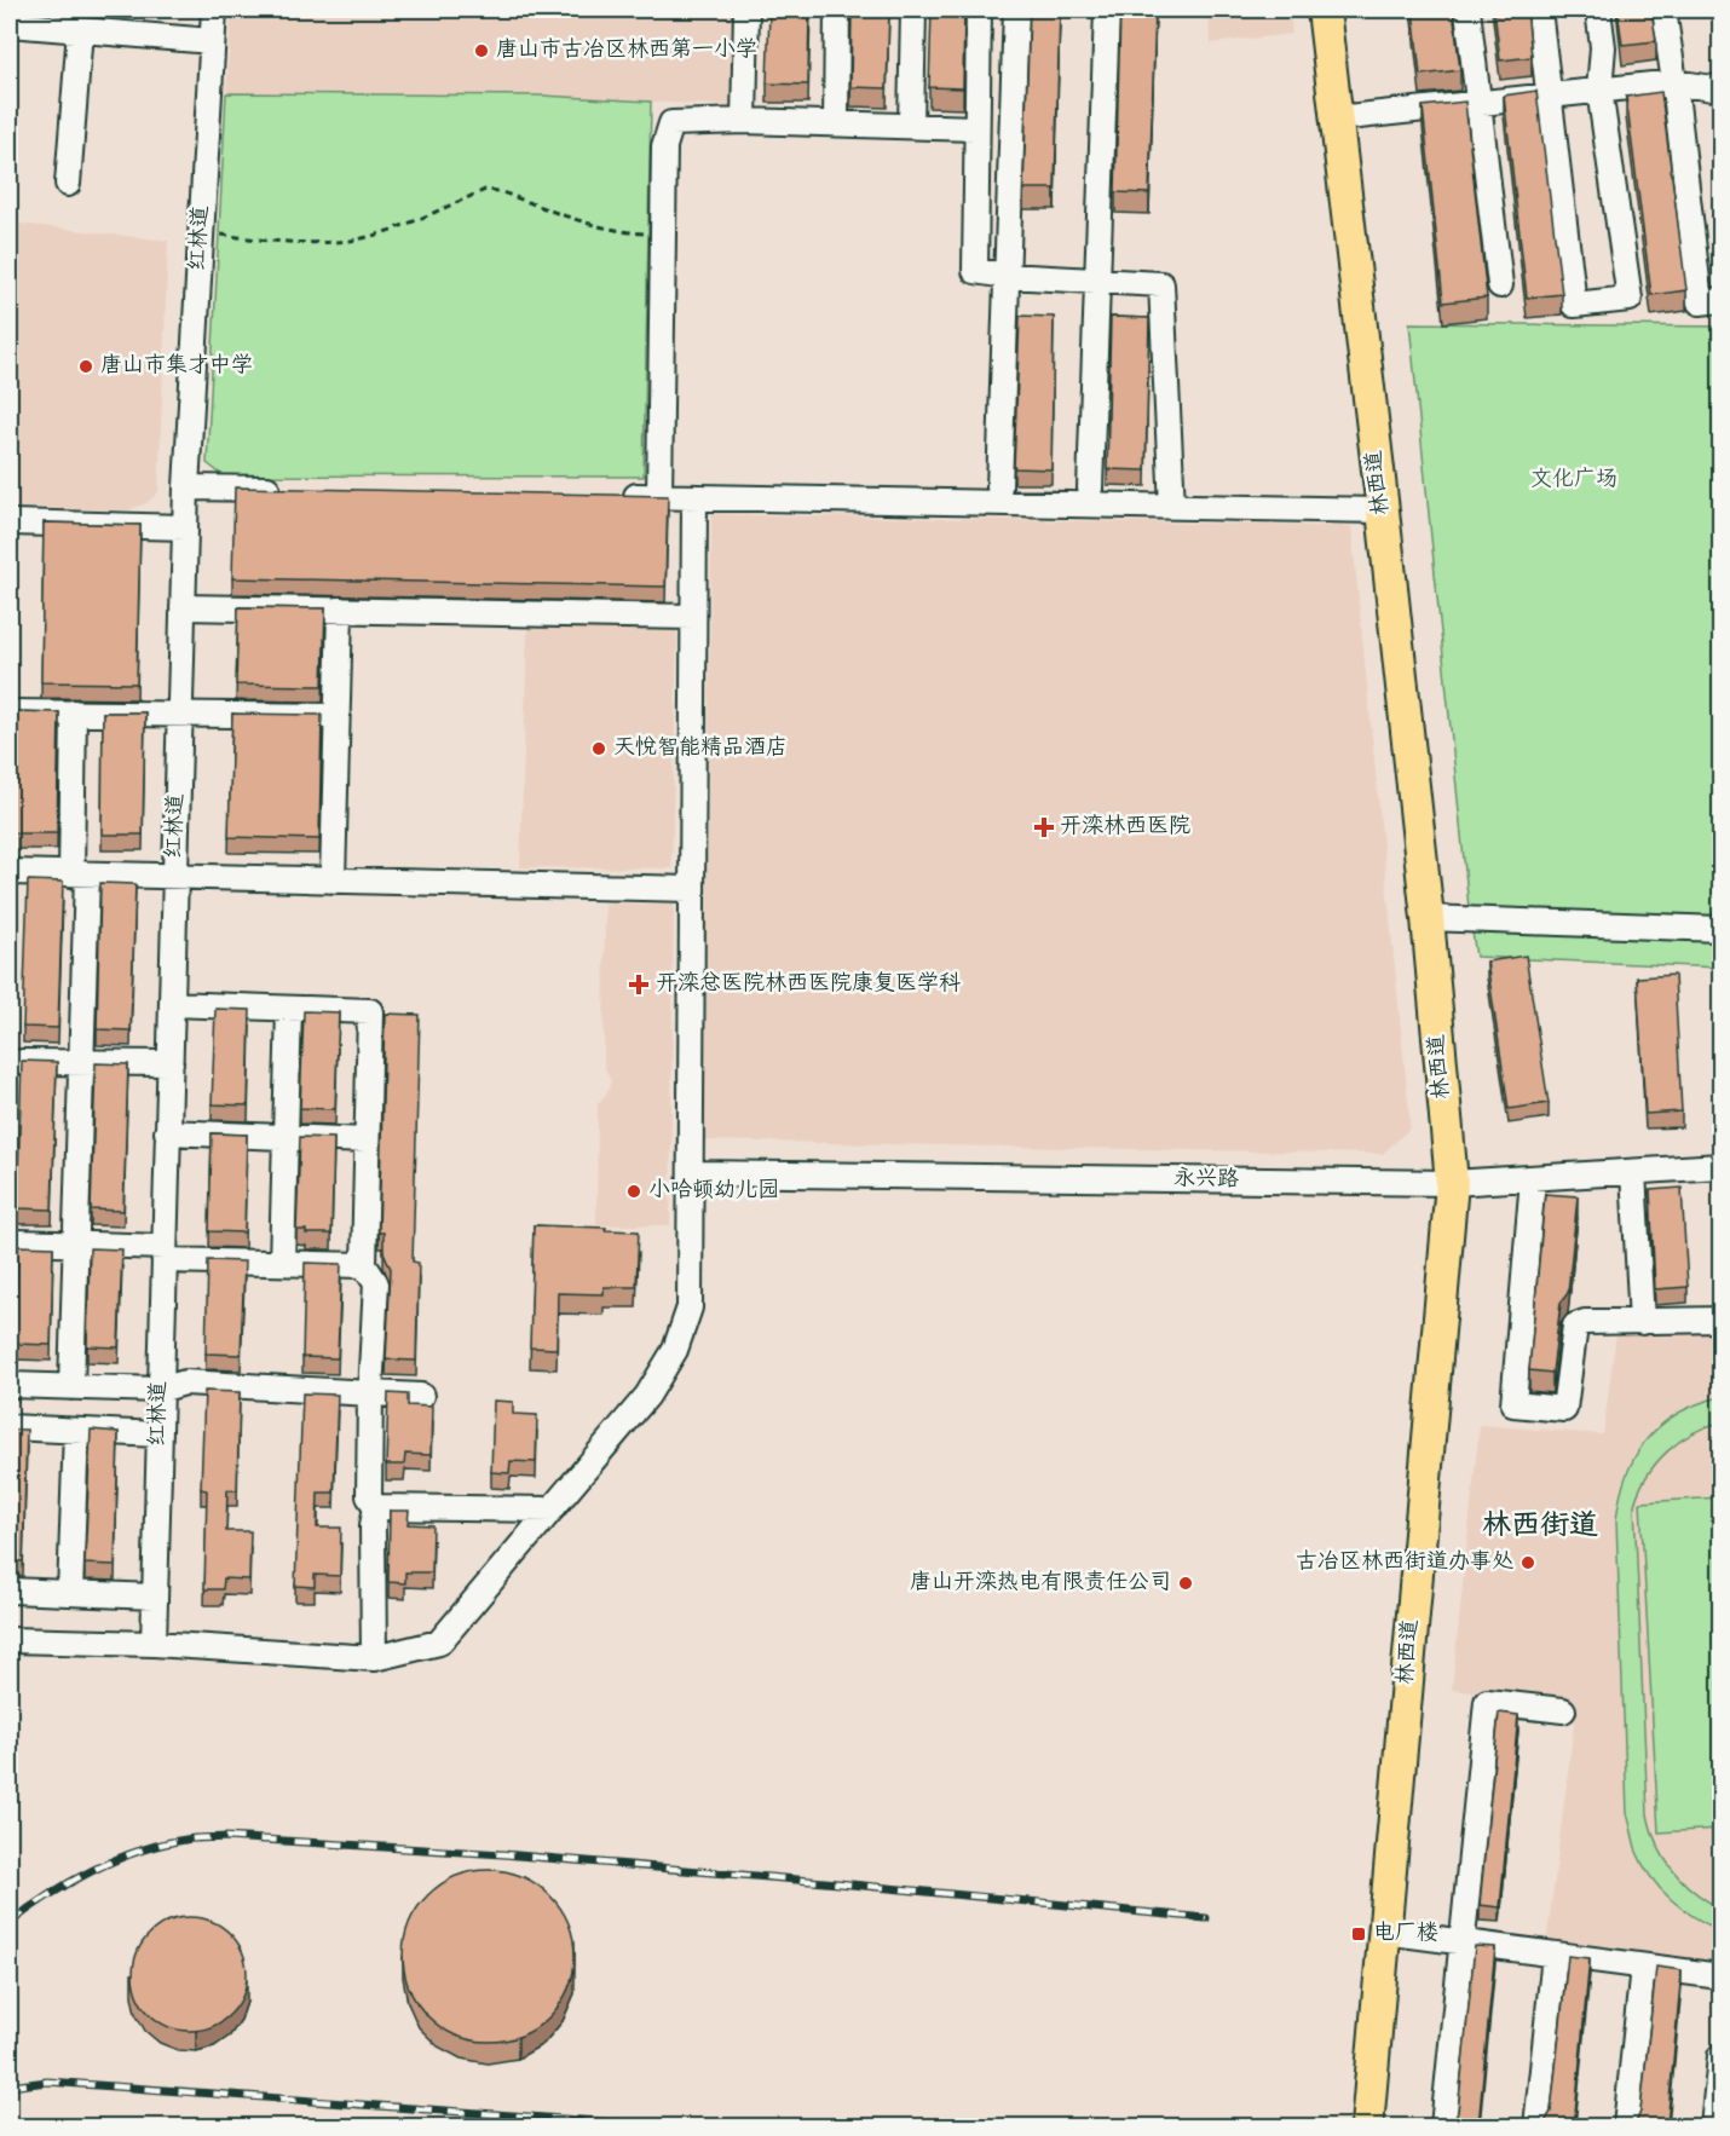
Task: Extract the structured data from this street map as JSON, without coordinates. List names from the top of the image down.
{
  "streets": {
    "main road": ["林西道"],
    "street": ["红林道", "永兴路"]
  },
  "crossings": [
    ["林西道", "永兴路"]
  ],
  "districts": ["林西街道"],
  "parks": ["文化广场"],
  "places": {
    "other": [
      "唐山市古冶区林西第一小学",
      "唐山市集才中学",
      "天悦智能精品酒店",
      "小哈顿幼儿园",
      "古冶区林西街道办事处",
      "唐山开滦热电有限责任公司"
    ],
    "health": ["开滦林西医院", "开滦总医院林西医院康复医学科"],
    "transit": ["电厂楼"]
  }
}
